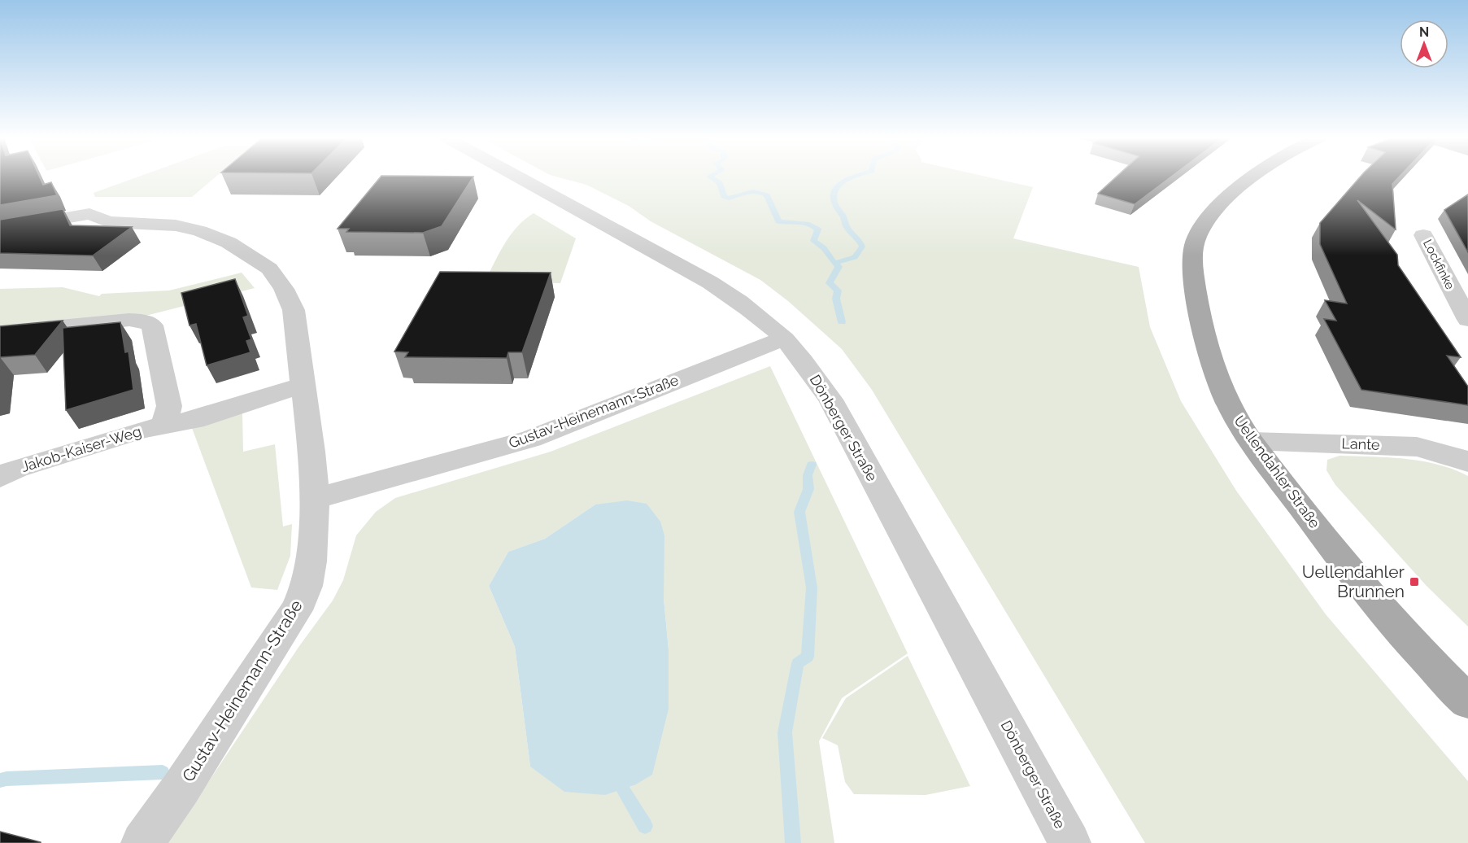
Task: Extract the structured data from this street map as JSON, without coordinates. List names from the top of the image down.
{
  "streets": {
    "main road": ["Uellendahler Straße"],
    "street": [
      "Lockfinke",
      "Gustav-Heinemann-Straße",
      "Dönberger Straße",
      "Lante",
      "Jakob-Kaiser-Weg"
    ]
  },
  "crossings": [
    ["Gustav-Heinemann-Straße", "Dönberger Straße"],
    ["Gustav-Heinemann-Straße", "Jakob-Kaiser-Weg"],
    ["Lante", "Uellendahler Straße"]
  ],
  "places": {
    "transit": ["Uellendahler Brunnen"]
  },
  "north": "top"
}
